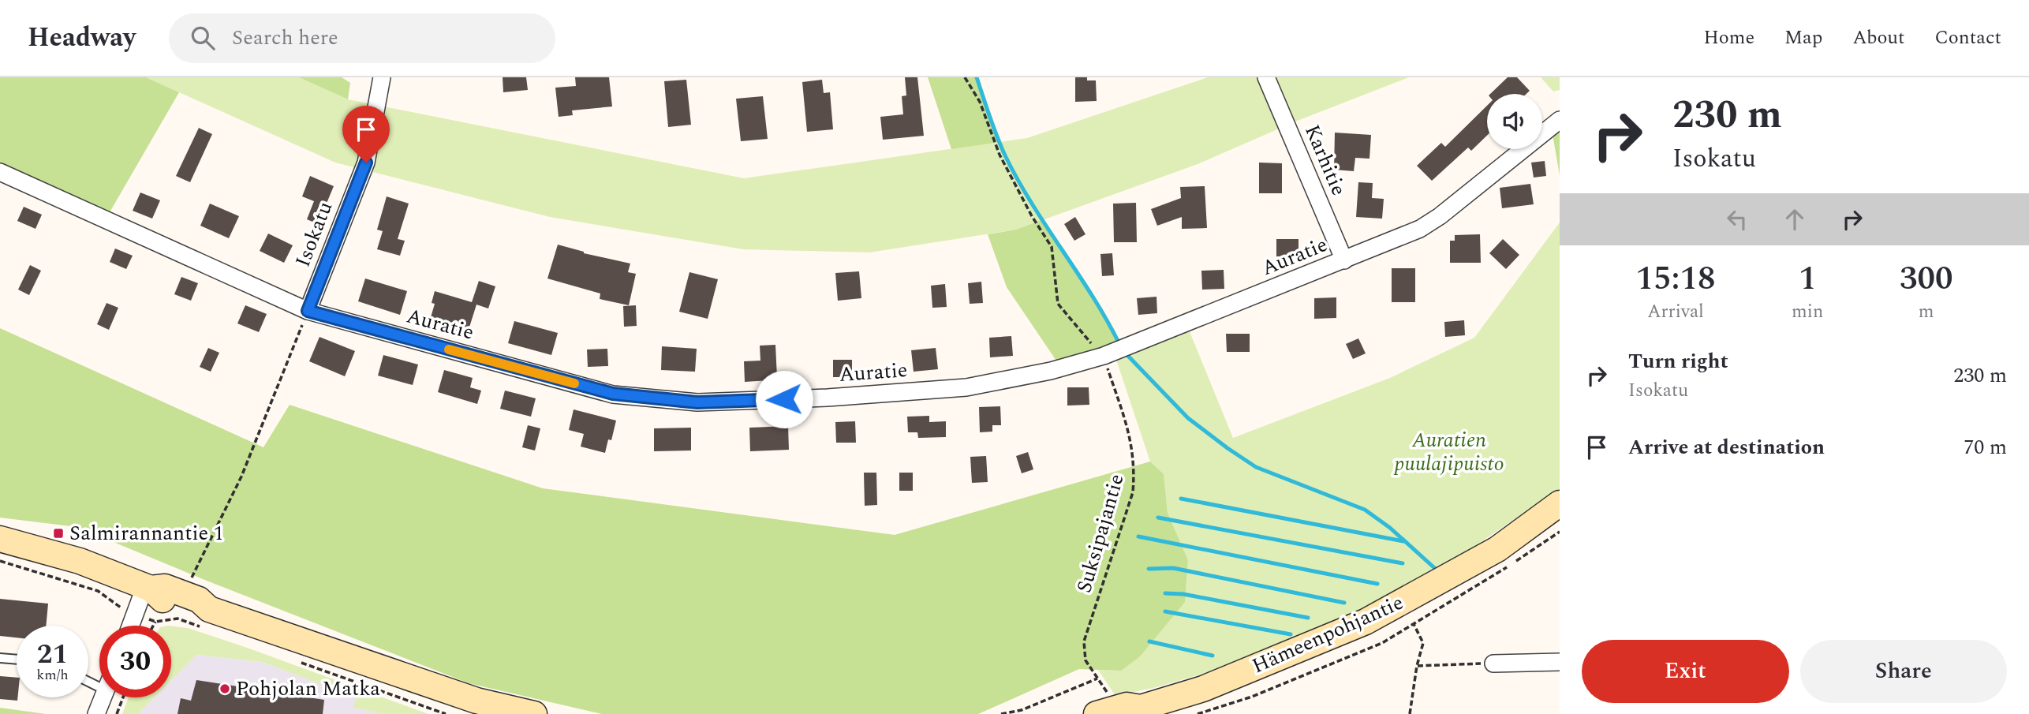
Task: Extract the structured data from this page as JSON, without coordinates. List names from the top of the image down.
{
  "streets": {
    "main road": ["Hämeenpohjantie"],
    "street": ["Karhitie", "Isokatu", "Auratie"],
    "path": ["Suksipajantie"]
  },
  "crossings": [
    ["Karhitie", "Auratie"],
    ["Isokatu", "Auratie"],
    ["Auratie", "Suksipajantie"],
    ["Suksipajantie", "Hämeenpohjantie"]
  ],
  "parks": ["Auratien puulajipuisto"],
  "places": {
    "transit": ["Salmirannantie 1"],
    "other": ["Pohjolan Matka"]
  },
  "page": {
    "header": "Headway",
    "search": "Search here",
    "nav": [
      "Home",
      "Map",
      "About",
      "Contact"
    ],
    "turn": ["230 m", "Isokatu"],
    "eta": [
      "15:18",
      "Arrival",
      "1",
      "min",
      "300",
      "m"
    ],
    "list": [
      {
        "name": "Turn right",
        "note": "Isokatu",
        "value": "230 m"
      },
      {
        "name": "Arrive at destination",
        "value": "70 m"
      }
    ],
    "speed": "21 km/h",
    "limit": "30",
    "buttons": ["Exit", "Share"]
  }
}
